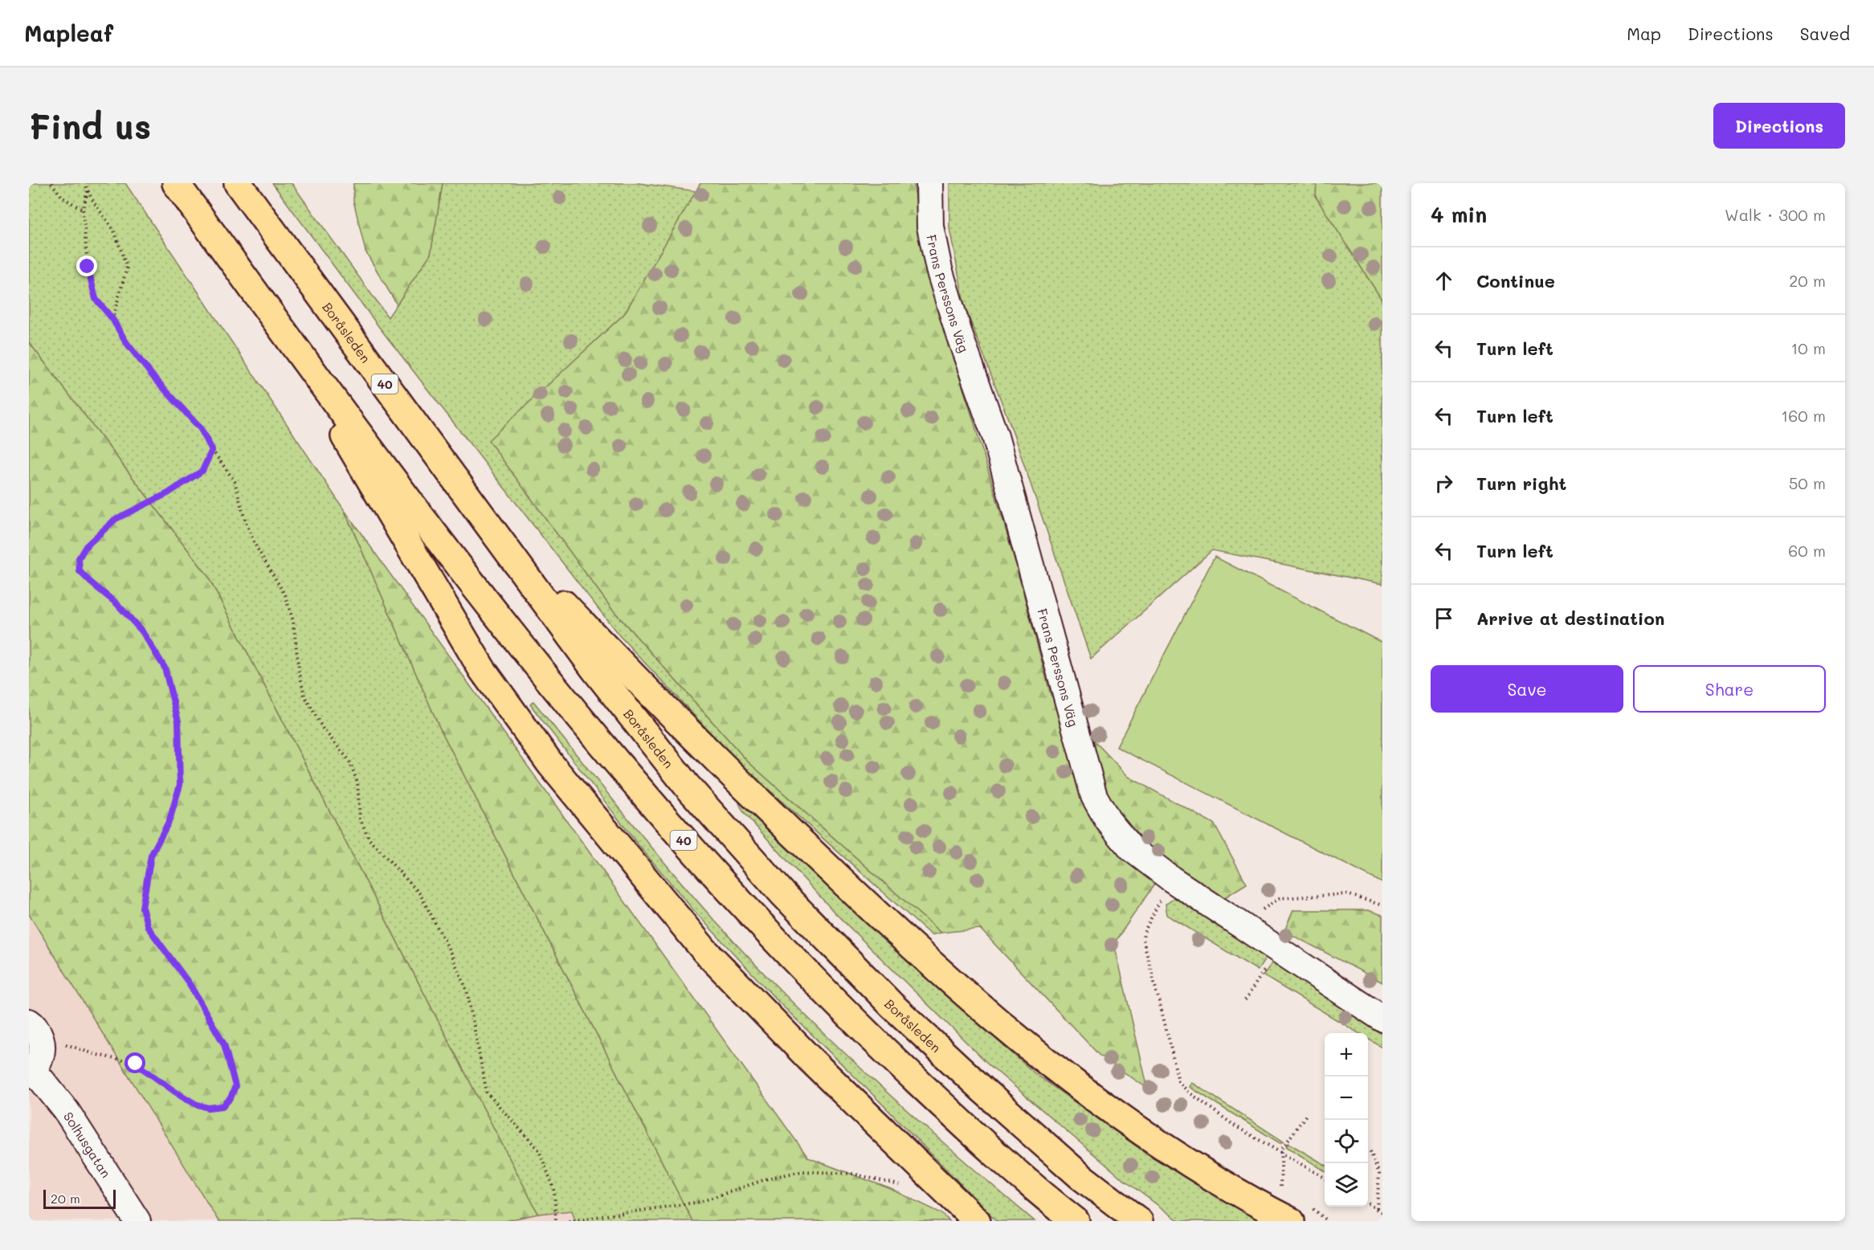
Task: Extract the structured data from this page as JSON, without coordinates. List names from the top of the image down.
{
  "streets": {
    "highway": ["Boråsleden", "40"],
    "street": ["Frans Perssons Väg", "Solhusgatan"]
  },
  "scale_bar": "20 m",
  "page": {
    "header": "Mapleaf",
    "nav": ["Map", "Directions", "Saved"],
    "buttons": [
      "Directions",
      ["Save", "Share"]
    ],
    "title": "Find us",
    "heading": ["4 min", "Walk · 300 m"],
    "list": [
      ["Continue", "20 m"],
      ["Turn left", "10 m"],
      ["Turn left", "160 m"],
      ["Turn right", "50 m"],
      ["Turn left", "60 m"],
      "Arrive at destination"
    ],
    "map_buttons": ["+", "−"],
    "scale": "20 m"
  }
}
